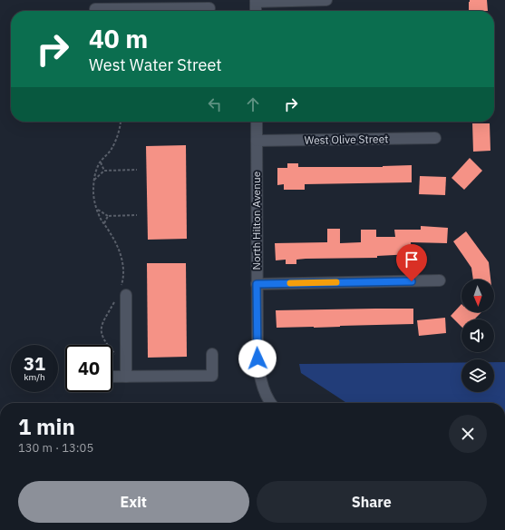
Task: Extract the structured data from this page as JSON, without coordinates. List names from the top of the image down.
{
  "streets": {
    "street": ["West Olive Street", "North Hilton Avenue"]
  },
  "crossings": [
    ["West Olive Street", "North Hilton Avenue"]
  ],
  "north": "bottom",
  "page": {
    "turn": ["40 m", "West Water Street"],
    "speed": "31 km/h",
    "limit": "40",
    "heading": ["1 min", "130 m · 13:05"],
    "buttons": ["Exit", "Share"]
  }
}
